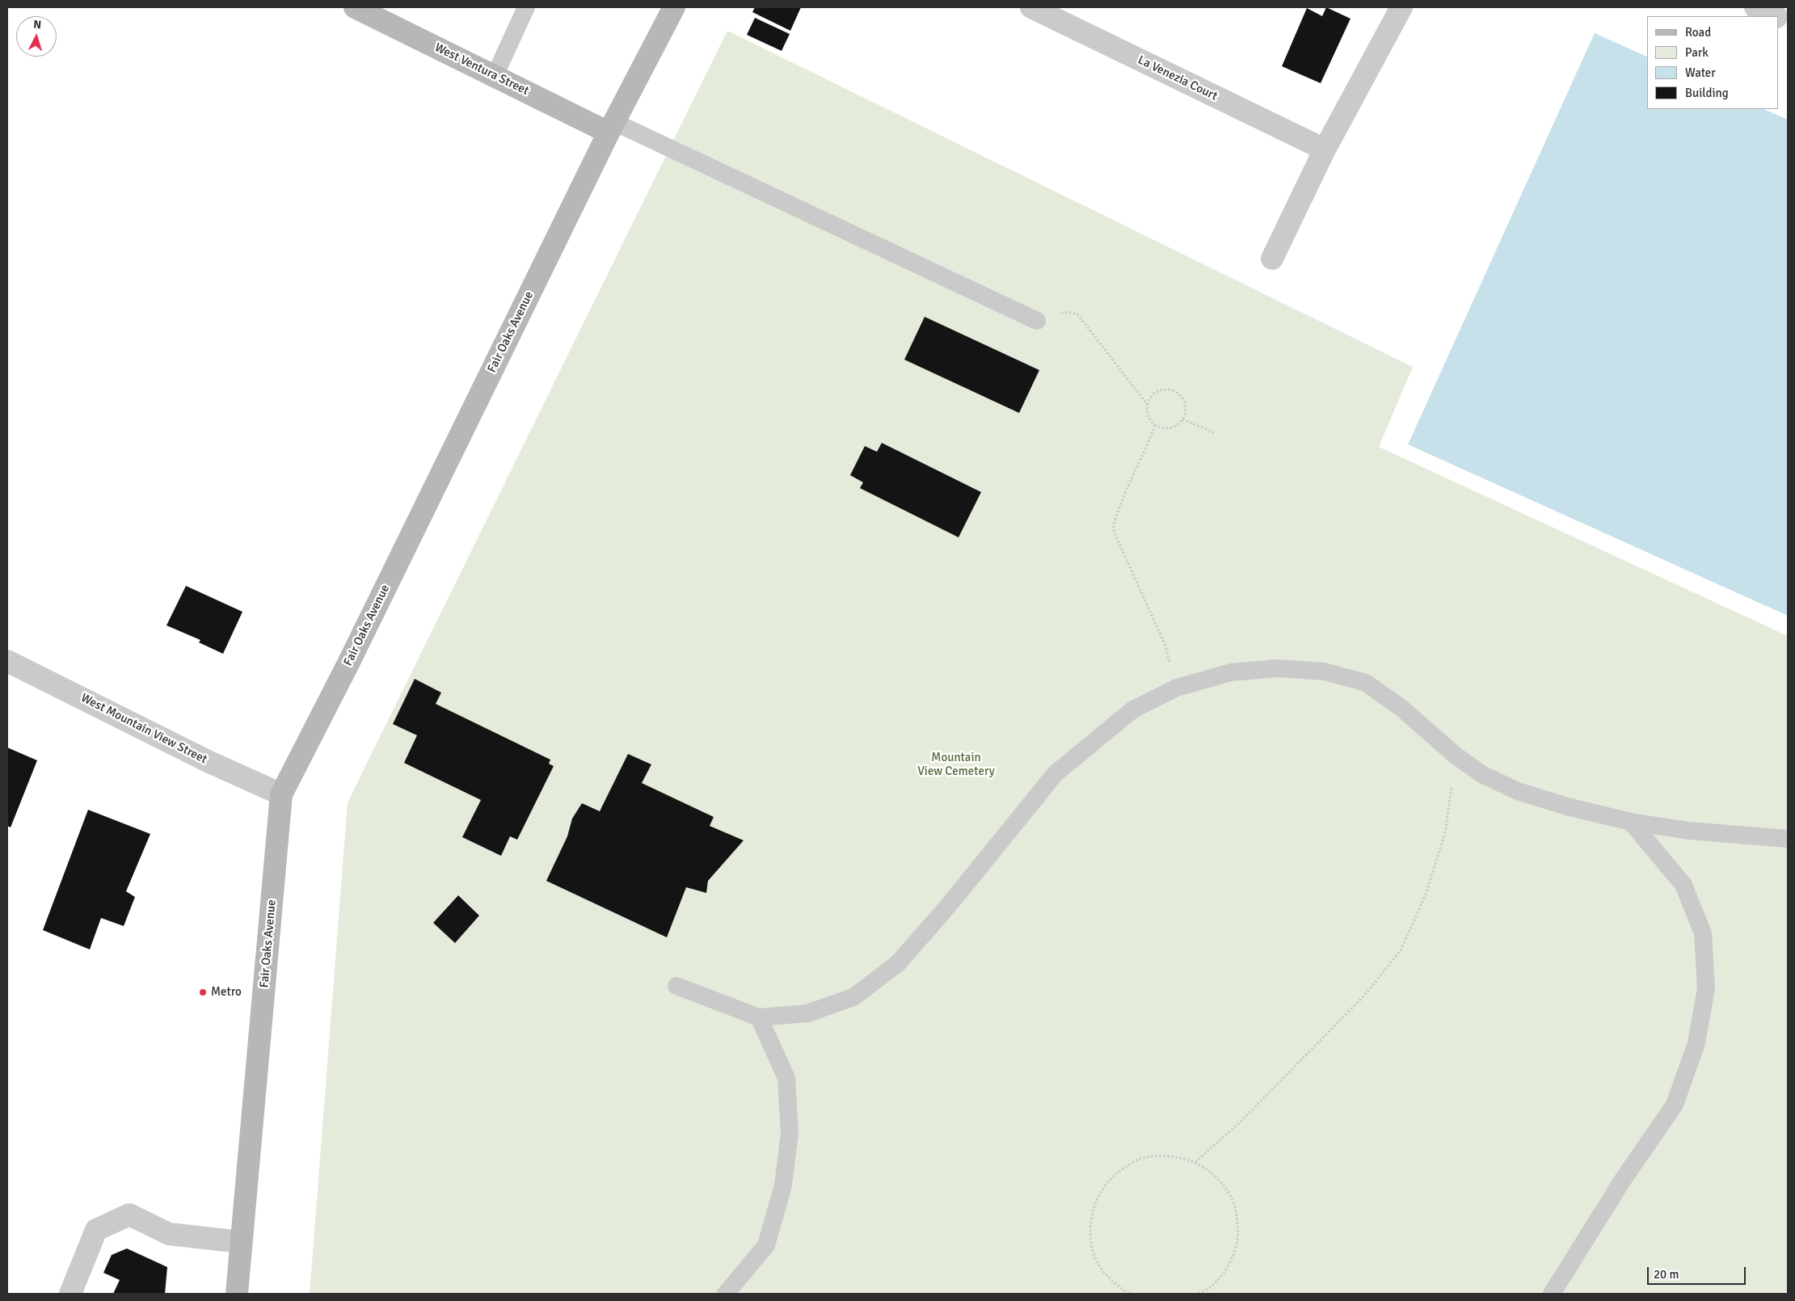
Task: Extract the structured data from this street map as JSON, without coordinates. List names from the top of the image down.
{
  "streets": {
    "main road": ["West Ventura Street", "Fair Oaks Avenue"],
    "street": ["La Venezia Court", "West Mountain View Street"]
  },
  "crossings": [
    ["West Ventura Street", "Fair Oaks Avenue"],
    ["Fair Oaks Avenue", "West Mountain View Street"]
  ],
  "parks": ["Mountain View Cemetery"],
  "places": ["Metro"],
  "legend": [
    "Road",
    "Park",
    "Water",
    "Building"
  ],
  "scale_bar": "20 m",
  "north": "top"
}
